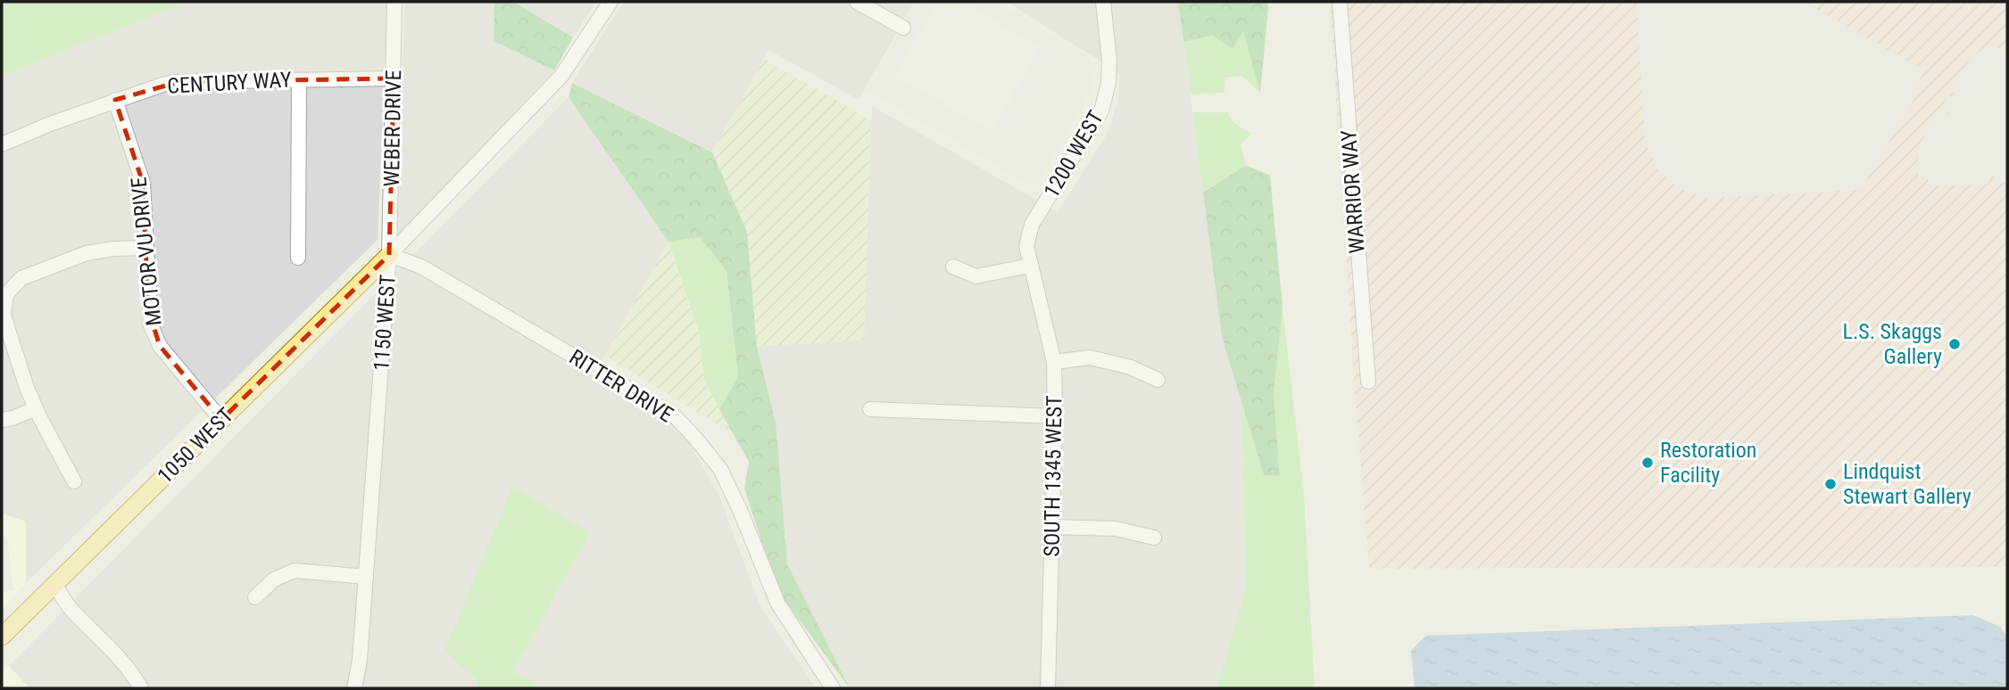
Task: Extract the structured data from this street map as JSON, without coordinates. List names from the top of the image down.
{
  "streets": {
    "main road": ["1050 WEST"],
    "street": [
      "CENTURY WAY",
      "WEBER DRIVE",
      "1200 WEST",
      "WARRIOR WAY",
      "MOTOR VU DRIVE",
      "1150 WEST",
      "RITTER DRIVE",
      "SOUTH 1345 WEST"
    ]
  },
  "crossings": [
    ["CENTURY WAY", "WEBER DRIVE"],
    ["CENTURY WAY", "MOTOR VU DRIVE"],
    ["WEBER DRIVE", "1150 WEST"],
    ["WEBER DRIVE", "RITTER DRIVE"],
    ["WEBER DRIVE", "1050 WEST"],
    ["1200 WEST", "SOUTH 1345 WEST"],
    ["MOTOR VU DRIVE", "1050 WEST"],
    ["1150 WEST", "RITTER DRIVE"],
    ["1150 WEST", "1050 WEST"],
    ["RITTER DRIVE", "1050 WEST"]
  ],
  "places": ["L.S. Skaggs Gallery", "Restoration Facility", "Lindquist Stewart Gallery"]
}
